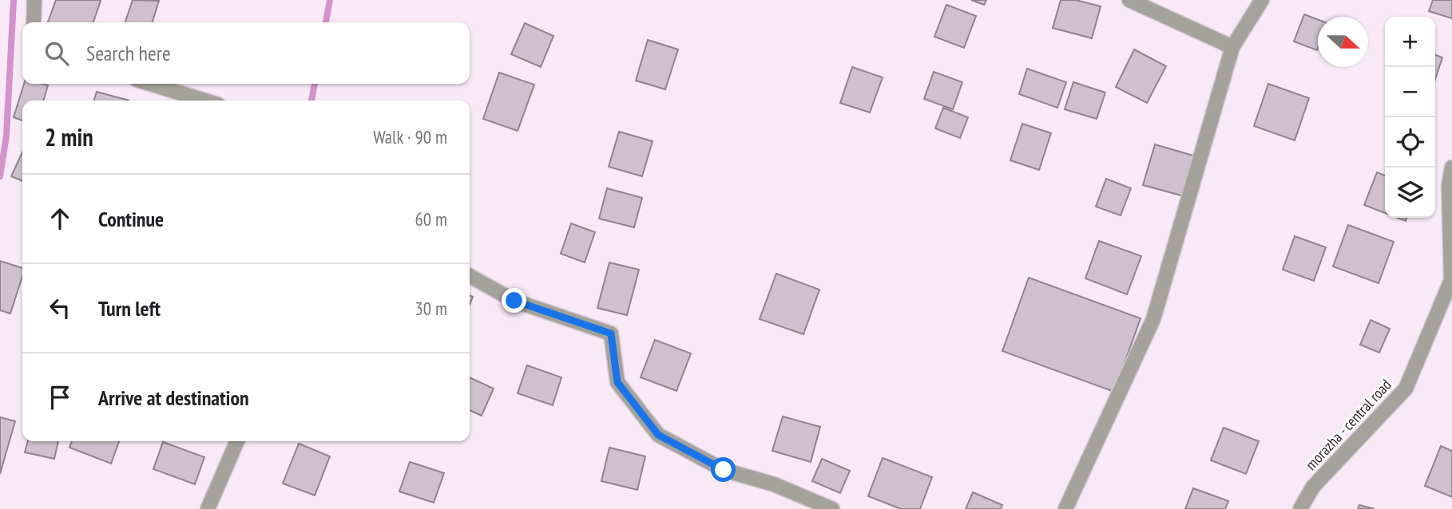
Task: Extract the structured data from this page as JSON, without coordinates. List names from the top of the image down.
{
  "streets": {
    "street": ["morazha - central road"]
  },
  "north": "right",
  "page": {
    "map_buttons": ["+", "−"],
    "search": "Search here",
    "heading": ["2 min", "Walk · 90 m"],
    "list": [
      ["Continue", "60 m"],
      ["Turn left", "30 m"],
      "Arrive at destination"
    ]
  }
}
